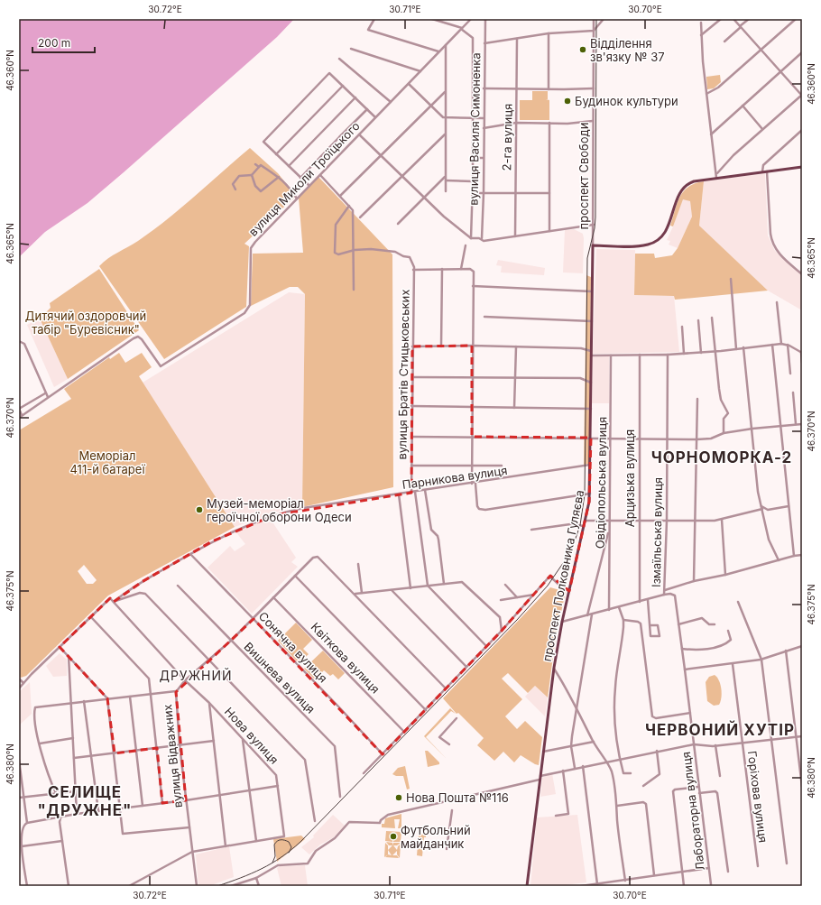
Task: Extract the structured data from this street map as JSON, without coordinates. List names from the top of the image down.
{
  "streets": {
    "main road": ["проспект Полковника Гуляєва"],
    "street": [
      "вулиця Василя Симоненка",
      "2-га вулиця",
      "проспект Свободи",
      "вулиця Миколи Троїцького",
      "вулиця Братів Стицьковських",
      "Парникова вулиця",
      "Арцизька вулиця",
      "Овідіопольська вулиця",
      "Ізмаїльська вулиця",
      "Сонячна вулиця",
      "Квіткова вулиця",
      "Вишнева вулиця",
      "Нова вулиця",
      "вулиця Відважних",
      "Горіхова вулиця",
      "Лабораторна вулиця"
    ]
  },
  "crossings": [
    ["вулиця Василя Симоненка", "вулиця Миколи Троїцького"],
    ["проспект Свободи", "проспект Полковника Гуляєва"],
    ["вулиця Братів Стицьковських", "Парникова вулиця"],
    ["Парникова вулиця", "проспект Полковника Гуляєва"],
    ["Парникова вулиця", "Сонячна вулиця"],
    ["Парникова вулиця", "Нова вулиця"],
    ["Арцизька вулиця", "Ізмаїльська вулиця"],
    ["Овідіопольська вулиця", "Ізмаїльська вулиця"],
    ["Ізмаїльська вулиця", "проспект Полковника Гуляєва"],
    ["Ізмаїльська вулиця", "Лабораторна вулиця"],
    ["Сонячна вулиця", "вулиця Відважних"],
    ["Квіткова вулиця", "вулиця Відважних"],
    ["Вишнева вулиця", "вулиця Відважних"],
    ["Нова вулиця", "вулиця Відважних"]
  ],
  "districts": [
    "ЧОРНОМОРКА-2",
    "ДРУЖНИЙ",
    "ЧЕРВОНИЙ ХУТІР",
    "СЕЛИЩЕ \"ДРУЖНЕ\""
  ],
  "parks": ["Дитячий оздоровчий табір \"Буревісник\"", "Меморіал 411-й батареї"],
  "places": [
    "Відділення зв'язку № 37",
    "Будинок культури",
    "Музей-меморіал героїчної оборони Одеси",
    "Нова Пошта №116",
    "Футбольний майданчик"
  ],
  "scale_bar": "200 m",
  "coordinates": [
    "30.72°E",
    "30.71°E",
    "30.70°E",
    "46.360°N",
    "46.365°N",
    "46.370°N",
    "46.375°N",
    "46.380°N"
  ]
}
